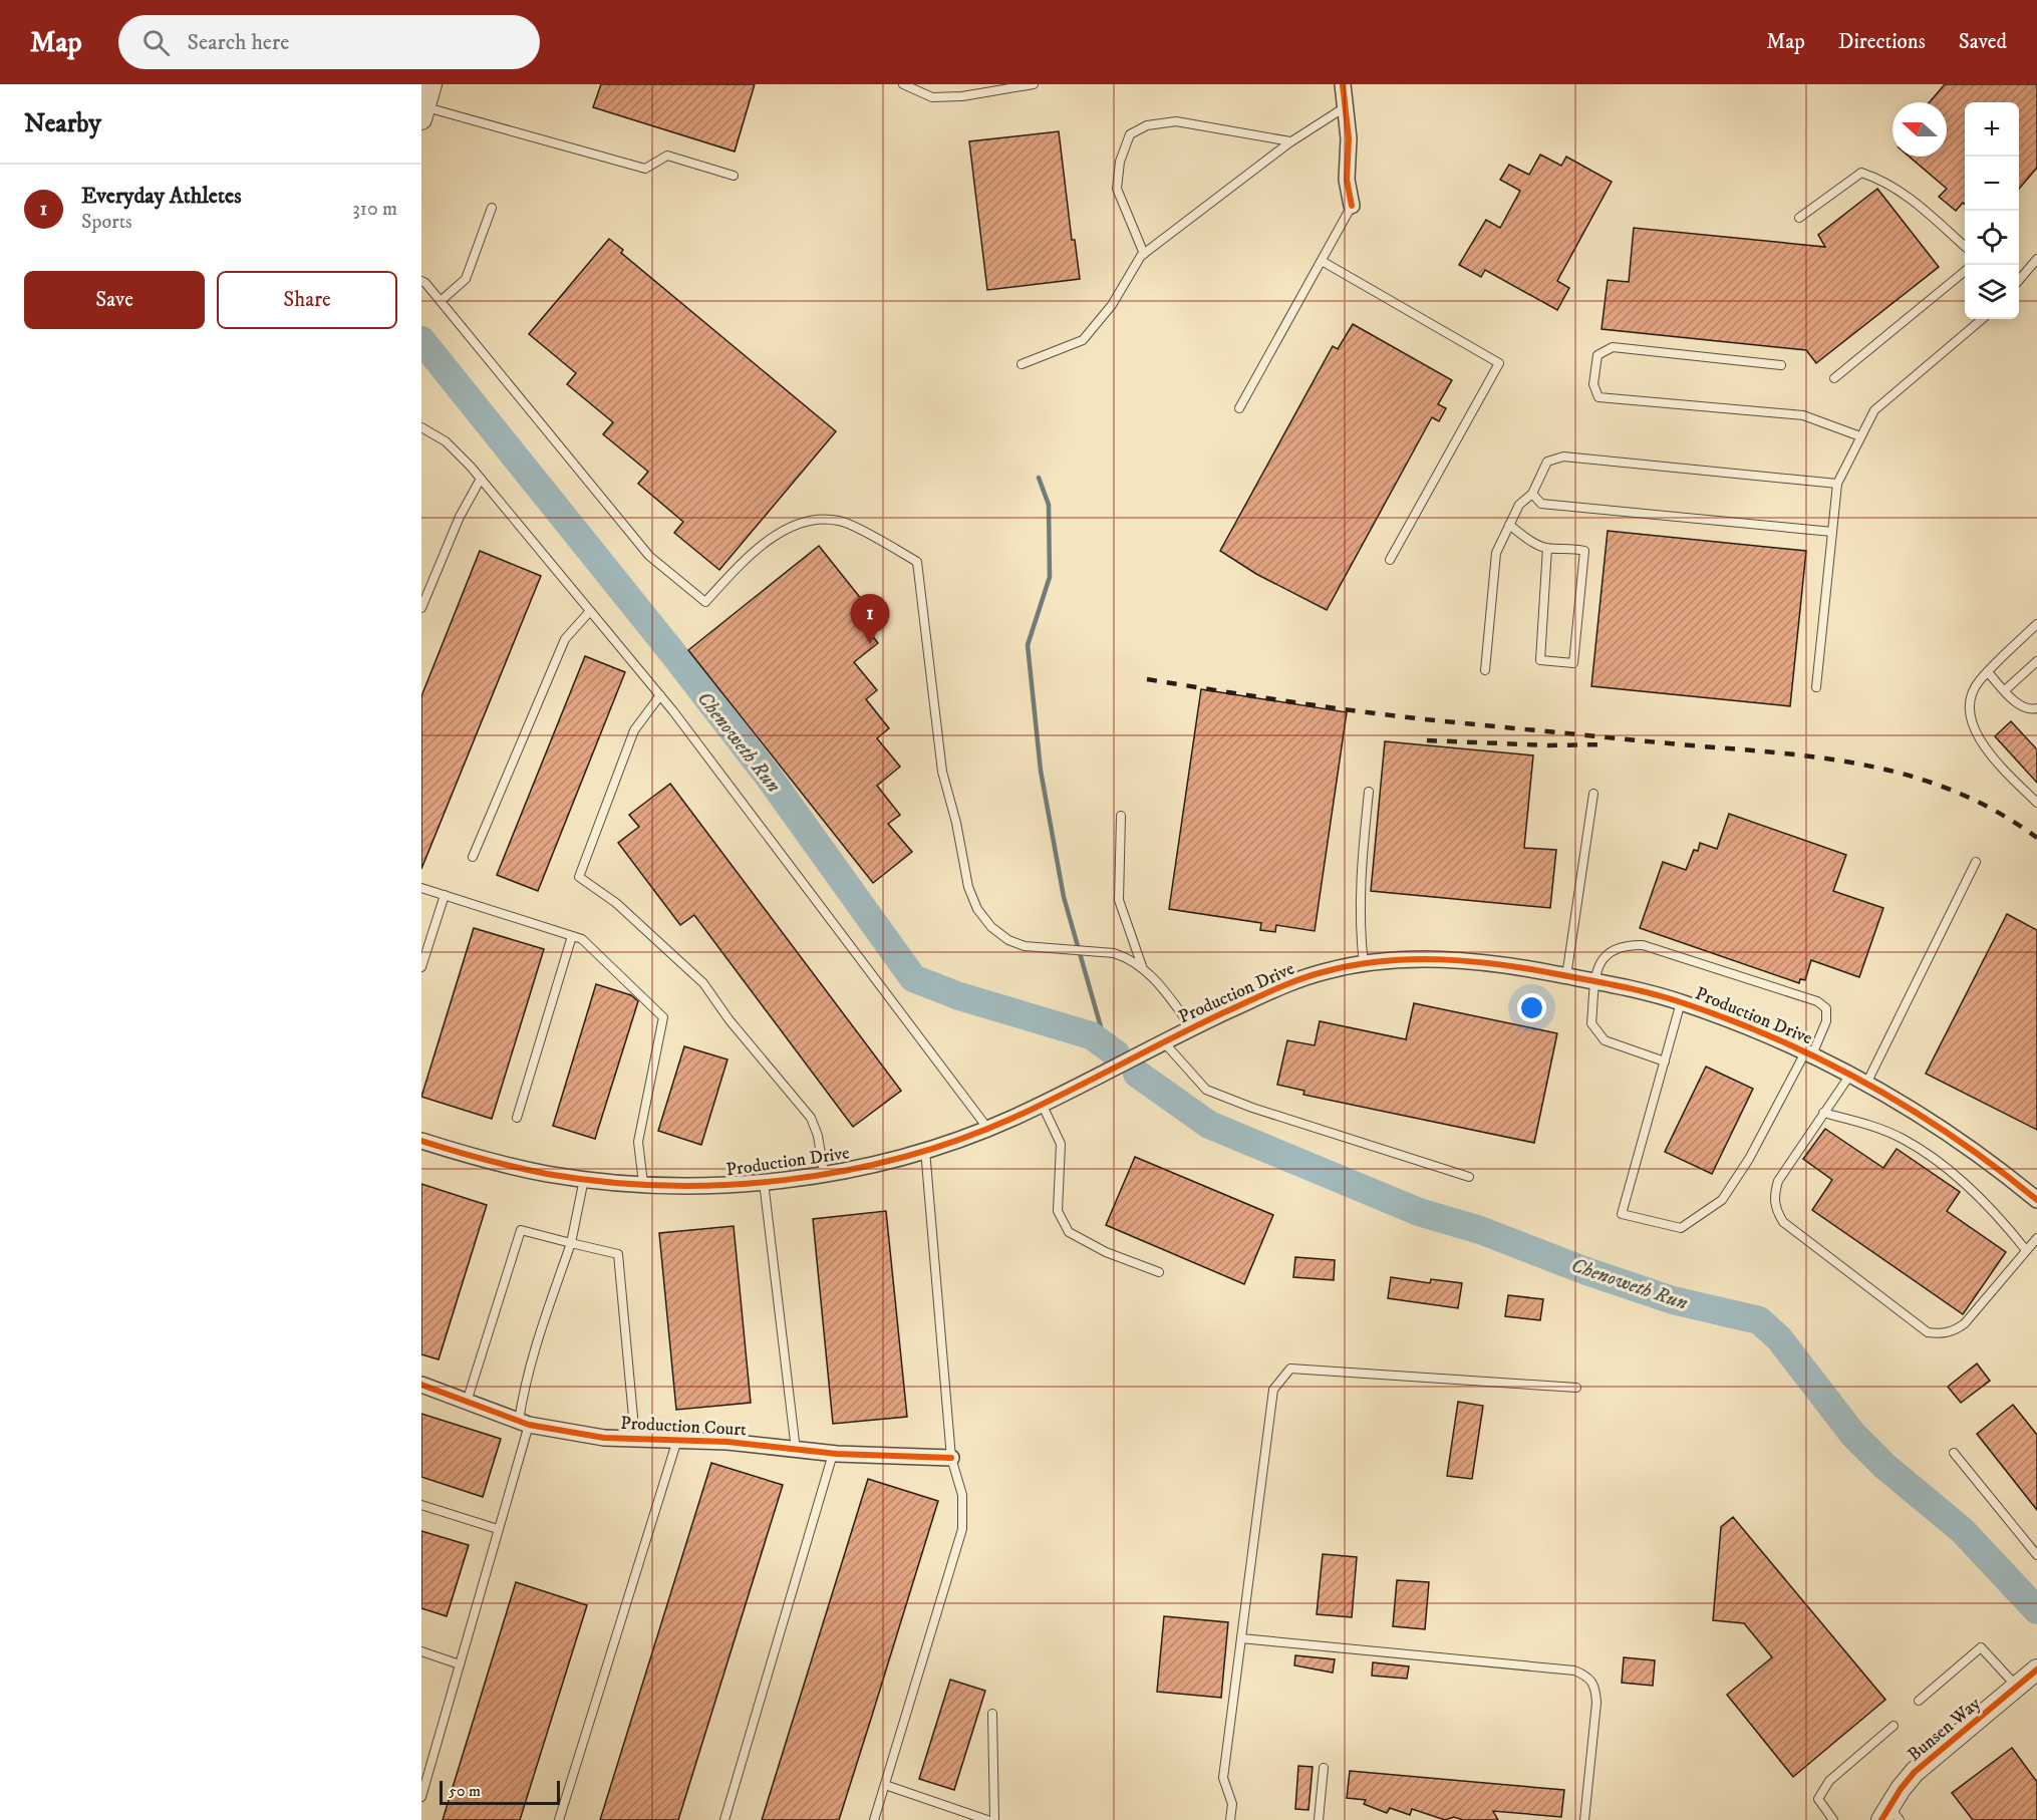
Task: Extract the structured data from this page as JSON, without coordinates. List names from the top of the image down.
{
  "streets": {
    "street": ["Production Drive", "Production Court", "Bunsen Way"]
  },
  "water": ["Chenoweth Run"],
  "scale_bar": "50 m",
  "north": "left",
  "page": {
    "header": "Map",
    "search": "Search here",
    "nav": ["Map", "Directions", "Saved"],
    "heading": "Nearby",
    "map_buttons": ["+", "−"],
    "list": [
      {
        "mark": "1",
        "name": "Everyday Athletes",
        "note": "Sports",
        "value": "310 m"
      }
    ],
    "buttons": ["Save", "Share"],
    "pins": "1",
    "scale": "50 m"
  }
}
